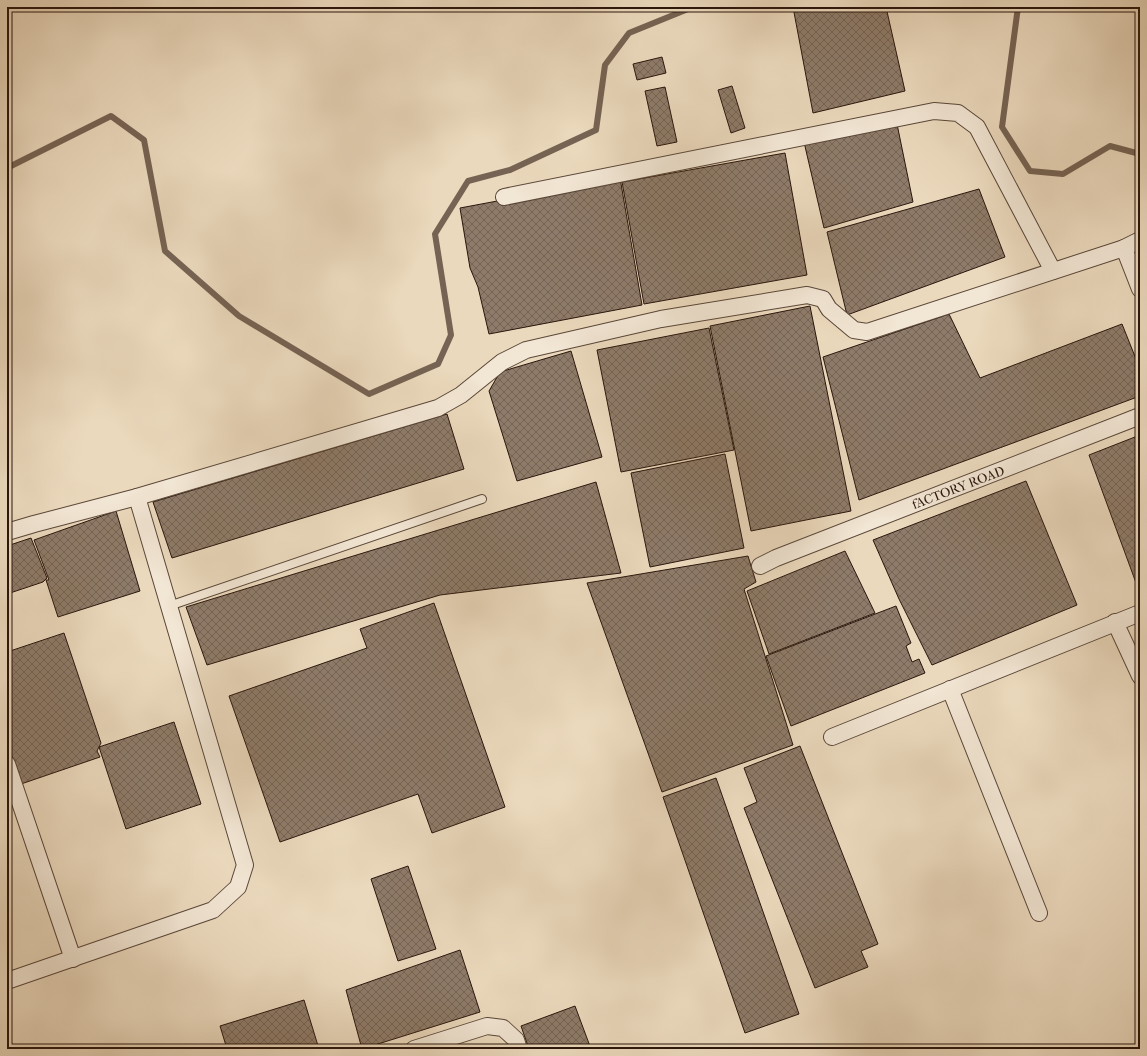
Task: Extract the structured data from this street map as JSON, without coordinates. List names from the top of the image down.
{
  "streets": {
    "street": ["fACTORY ROAD"]
  }
}
